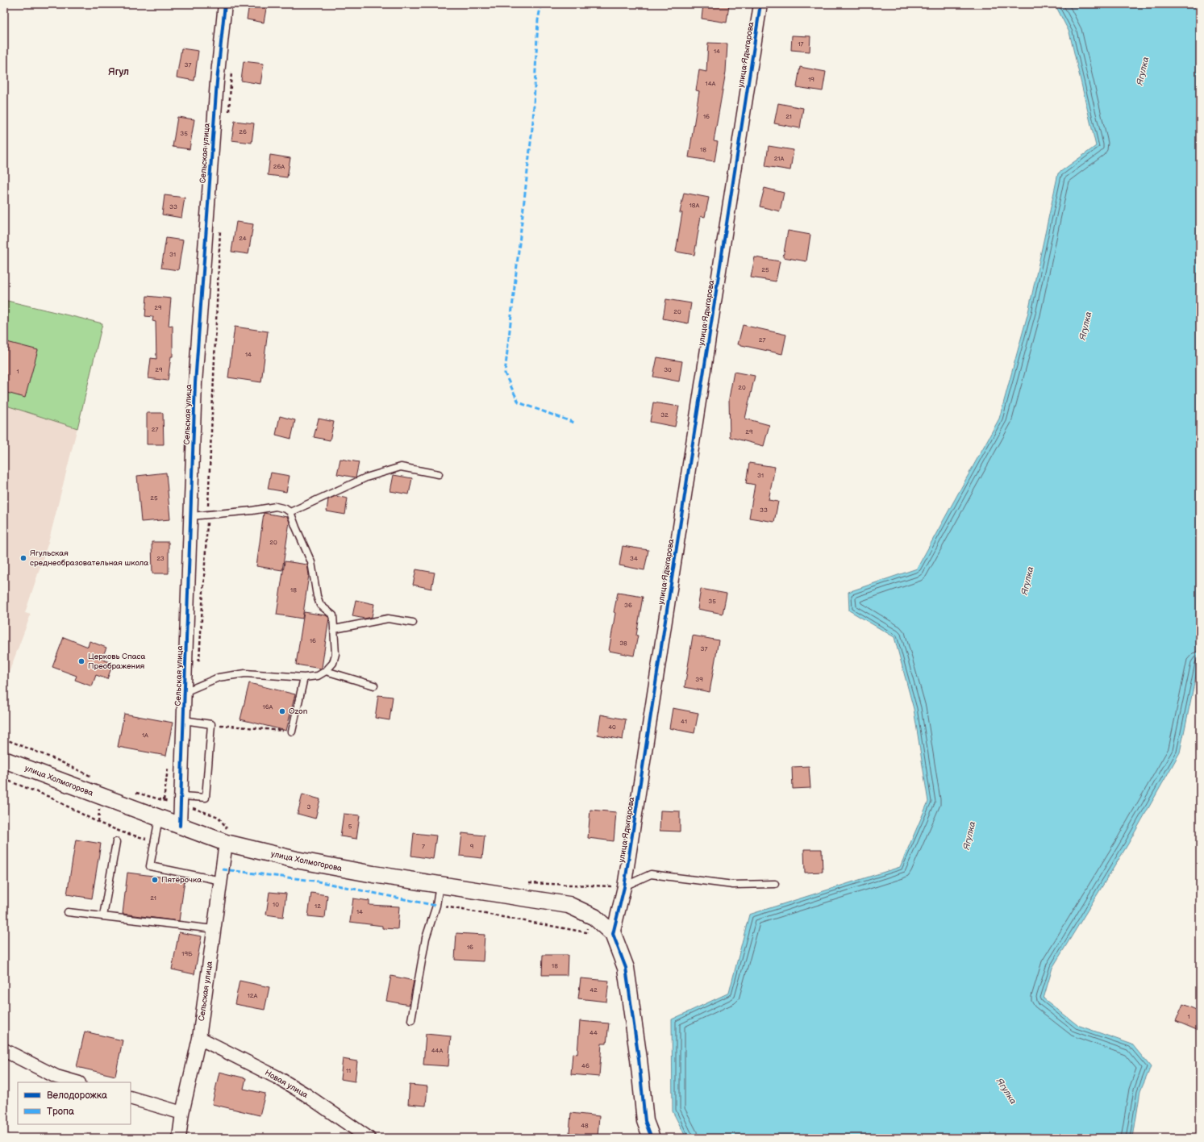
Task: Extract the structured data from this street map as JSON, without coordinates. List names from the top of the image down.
{
  "streets": {
    "street": [
      "улица Ядыгарова",
      "Сельская улица",
      "улица Холмогорова",
      "Новая улица"
    ]
  },
  "crossings": [
    ["улица Ядыгарова", "улица Холмогорова"],
    ["Сельская улица", "улица Холмогорова"],
    ["Сельская улица", "Новая улица"]
  ],
  "districts": ["Ягул"],
  "water": ["Ягулка"],
  "places": [
    "Ягульская среднеобразовательная школа",
    "Церковь Спаса Преображения",
    "Ozon",
    "Пятёрочка"
  ],
  "house_numbers": [
    "17",
    "14",
    "37",
    "19",
    "14А",
    "16",
    "21",
    "26",
    "35",
    "18",
    "21А",
    "26А",
    "18А",
    "33",
    "24",
    "31",
    "25",
    "29",
    "20",
    "27",
    "14",
    "29",
    "30",
    "1",
    "20",
    "32",
    "27",
    "29",
    "31",
    "25",
    "33",
    "20",
    "23",
    "34",
    "18",
    "35",
    "36",
    "16",
    "38",
    "37",
    "39",
    "16А",
    "41",
    "40",
    "1А",
    "3",
    "5",
    "7",
    "9",
    "21",
    "10",
    "12",
    "14",
    "16",
    "19Б",
    "18",
    "42",
    "12А",
    "1",
    "44",
    "44А",
    "46",
    "11",
    "48"
  ],
  "legend": ["Велодорожка", "Тропа"]
}
